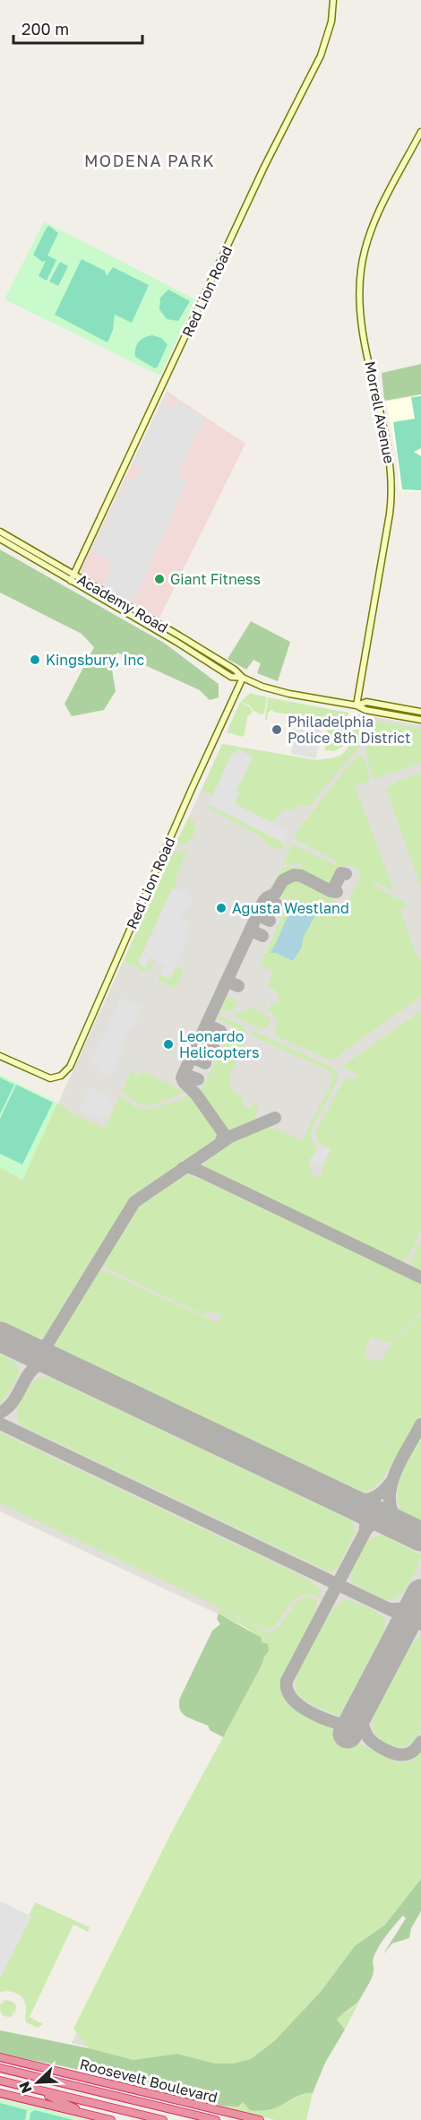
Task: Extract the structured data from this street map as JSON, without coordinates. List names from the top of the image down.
{
  "streets": {
    "highway": ["Roosevelt Boulevard"],
    "street": ["Red Lion Road", "Morrell Avenue", "Academy Road"]
  },
  "crossings": [
    ["Red Lion Road", "Academy Road"],
    ["Morrell Avenue", "Academy Road"]
  ],
  "districts": ["MODENA PARK"],
  "places": [
    "Giant Fitness",
    "Kingsbury, Inc",
    "Philadelphia Police 8th District",
    "Agusta Westland",
    "Leonardo Helicopters"
  ],
  "scale_bar": "200 m",
  "north": "bottom left"
}
